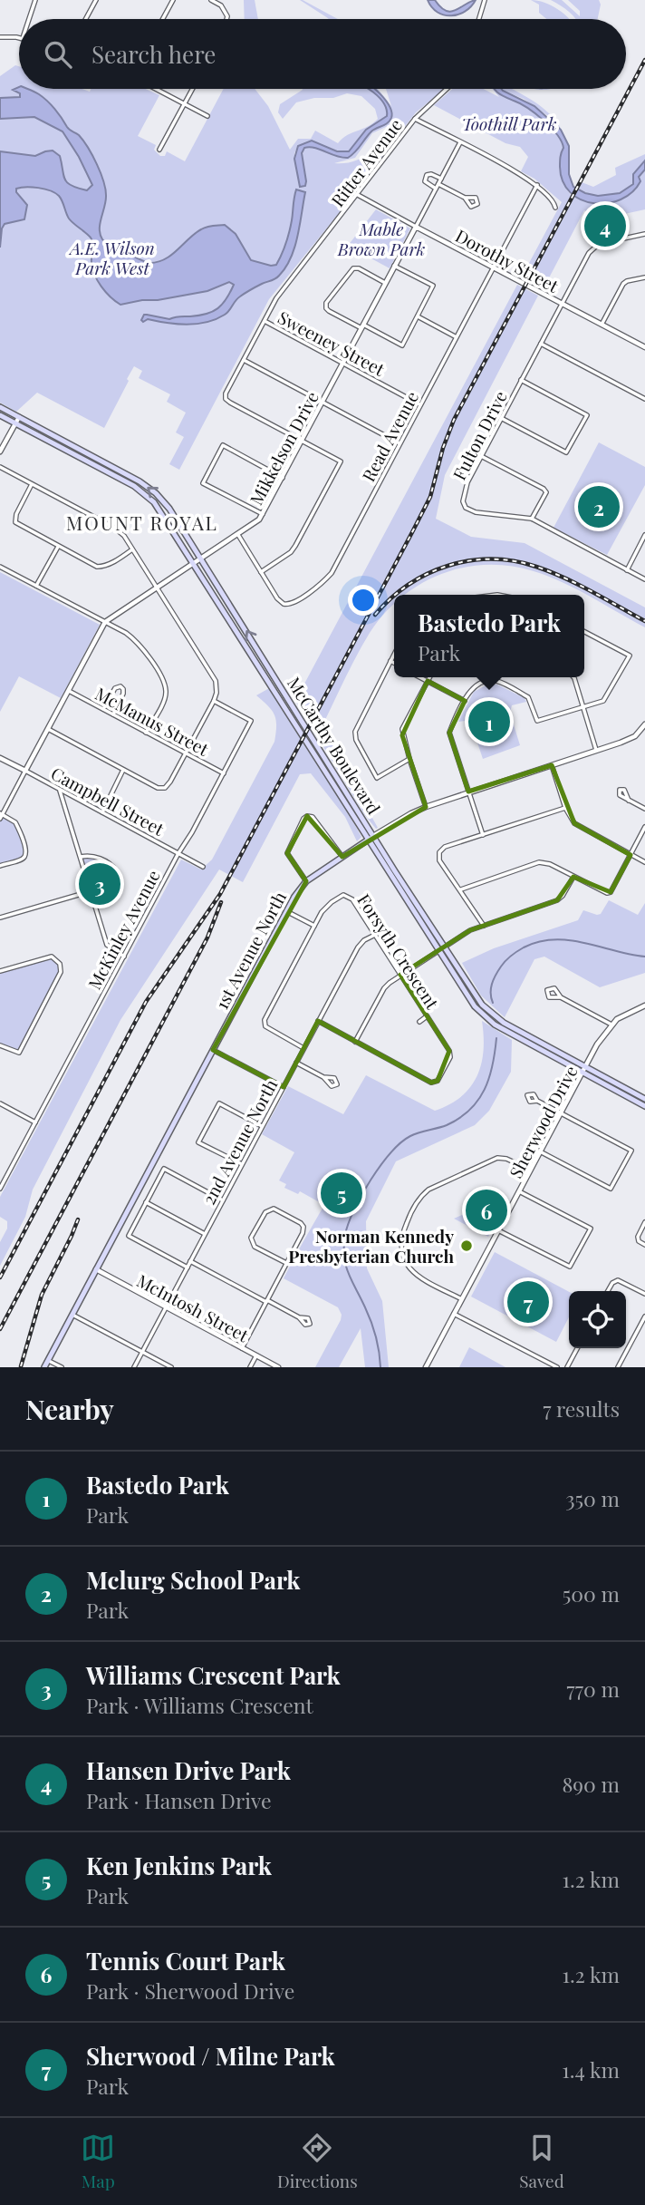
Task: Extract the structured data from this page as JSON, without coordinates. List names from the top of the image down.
{
  "streets": {
    "main road": ["McCarthy Boulevard", "1st Avenue North"],
    "street": [
      "Ritter Avenue",
      "Dorothy Street",
      "Sweeney Street",
      "Fulton Drive",
      "Read Avenue",
      "Mikkelson Drive",
      "McManus Street",
      "Campbell Street",
      "McKinley Avenue",
      "Forsyth Crescent",
      "Sherwood Drive",
      "2nd Avenue North",
      "McIntosh Street"
    ]
  },
  "crossings": [
    ["Ritter Avenue", "Dorothy Street"],
    ["Ritter Avenue", "Sweeney Street"],
    ["Ritter Avenue", "Mikkelson Drive"],
    ["Dorothy Street", "Fulton Drive"],
    ["Dorothy Street", "Read Avenue"],
    ["Dorothy Street", "Mikkelson Drive"],
    ["Sweeney Street", "Read Avenue"],
    ["Sweeney Street", "Mikkelson Drive"],
    ["Read Avenue", "Mikkelson Drive"],
    ["Mikkelson Drive", "McManus Street"],
    ["Mikkelson Drive", "McCarthy Boulevard"],
    ["Mikkelson Drive", "Campbell Street"],
    ["McManus Street", "McKinley Avenue"],
    ["McCarthy Boulevard", "1st Avenue North"],
    ["McCarthy Boulevard", "Sherwood Drive"],
    ["Campbell Street", "McKinley Avenue"],
    ["1st Avenue North", "McIntosh Street"],
    ["Forsyth Crescent", "2nd Avenue North"],
    ["2nd Avenue North", "McIntosh Street"]
  ],
  "districts": ["MOUNT ROYAL"],
  "parks": ["Toothill Park", "Mable Brown Park", "A.E. Wilson Park West"],
  "places": ["Norman Kennedy Presbyterian Church"],
  "page": {
    "search": "Search here",
    "pins": [
      "4",
      "2",
      "1",
      "3",
      "5",
      "6",
      "7"
    ],
    "popup": ["Bastedo Park", "Park"],
    "heading": ["Nearby", "7 results"],
    "list": [
      {
        "mark": "1",
        "name": "Bastedo Park",
        "note": "Park",
        "value": "350 m"
      },
      {
        "mark": "2",
        "name": "Mclurg School Park",
        "note": "Park",
        "value": "500 m"
      },
      {
        "mark": "3",
        "name": "Williams Crescent Park",
        "note": "Park · Williams Crescent",
        "value": "770 m"
      },
      {
        "mark": "4",
        "name": "Hansen Drive Park",
        "note": "Park · Hansen Drive",
        "value": "890 m"
      },
      {
        "mark": "5",
        "name": "Ken Jenkins Park",
        "note": "Park",
        "value": "1.2 km"
      },
      {
        "mark": "6",
        "name": "Tennis Court Park",
        "note": "Park · Sherwood Drive",
        "value": "1.2 km"
      },
      {
        "mark": "7",
        "name": "Sherwood / Milne Park",
        "note": "Park",
        "value": "1.4 km"
      }
    ],
    "nav": ["Map", "Directions", "Saved"]
  }
}
